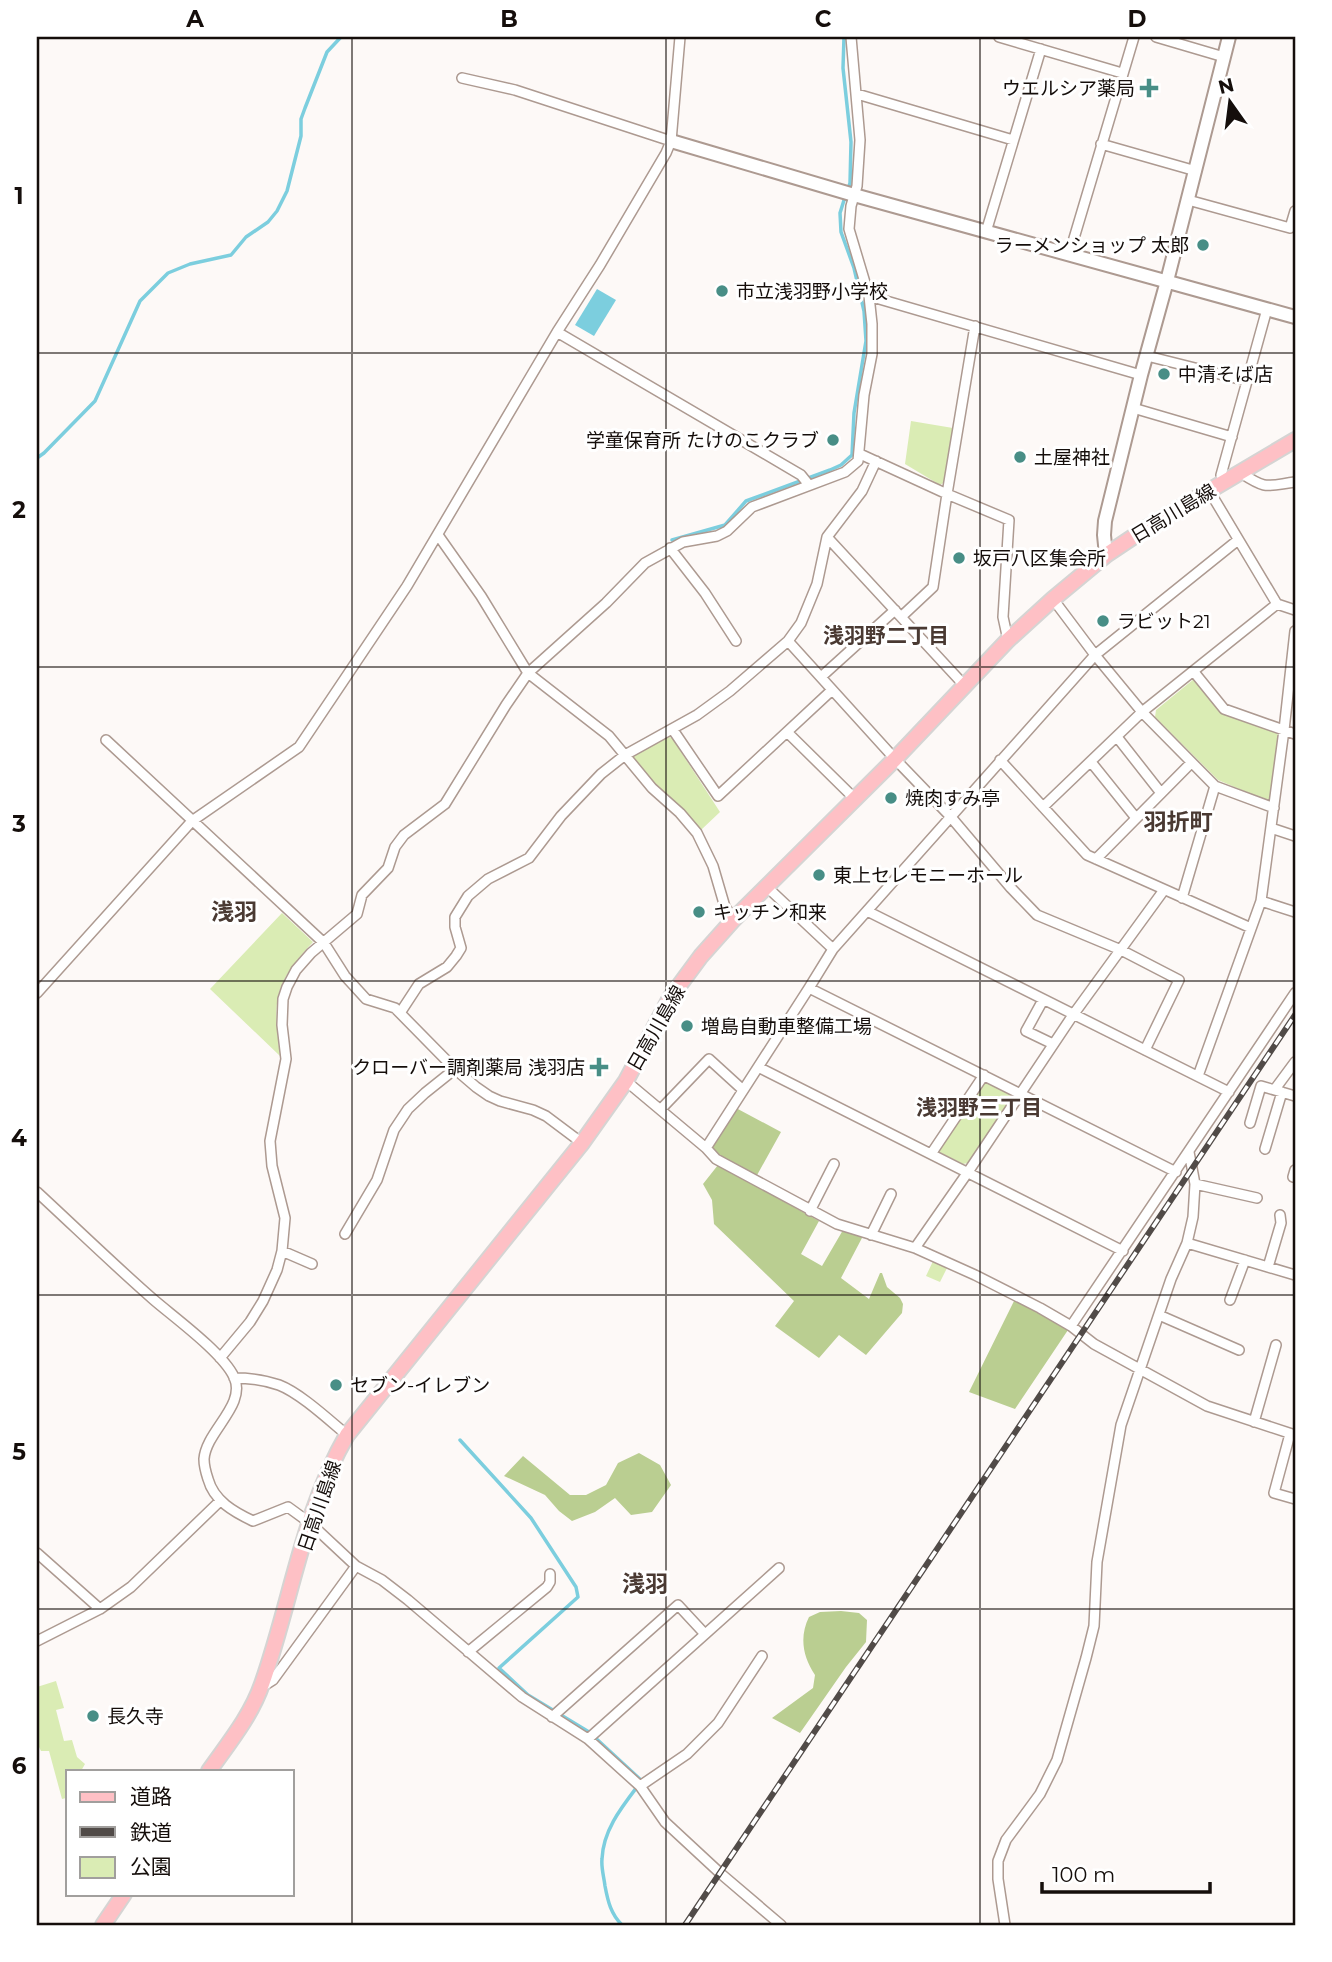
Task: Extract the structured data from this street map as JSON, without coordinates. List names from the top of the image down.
{
  "streets": {
    "main road": ["日高川島線"]
  },
  "districts": [
    "浅羽野二丁目",
    "羽折町",
    "浅羽",
    "浅羽野三丁目",
    "浅羽"
  ],
  "places": {
    "health": ["ウエルシア薬局", "クローバー調剤薬局 浅羽店"],
    "other": [
      "ラーメンショップ 太郎",
      "市立浅羽野小学校",
      "中清そば店",
      "学童保育所 たけのこクラブ",
      "土屋神社",
      "坂戸八区集会所",
      "ラビット21",
      "焼肉すみ亭",
      "東上セレモニーホール",
      "キッチン和来",
      "増島自動車整備工場",
      "セブン-イレブン",
      "長久寺"
    ]
  },
  "legend": ["道路", "鉄道", "公園"],
  "scale_bar": "100 m",
  "north": "top",
  "grid": {
    "columns": [
      "A",
      "B",
      "C",
      "D"
    ],
    "rows": [
      "1",
      "2",
      "3",
      "4",
      "5",
      "6"
    ]
  }
}
